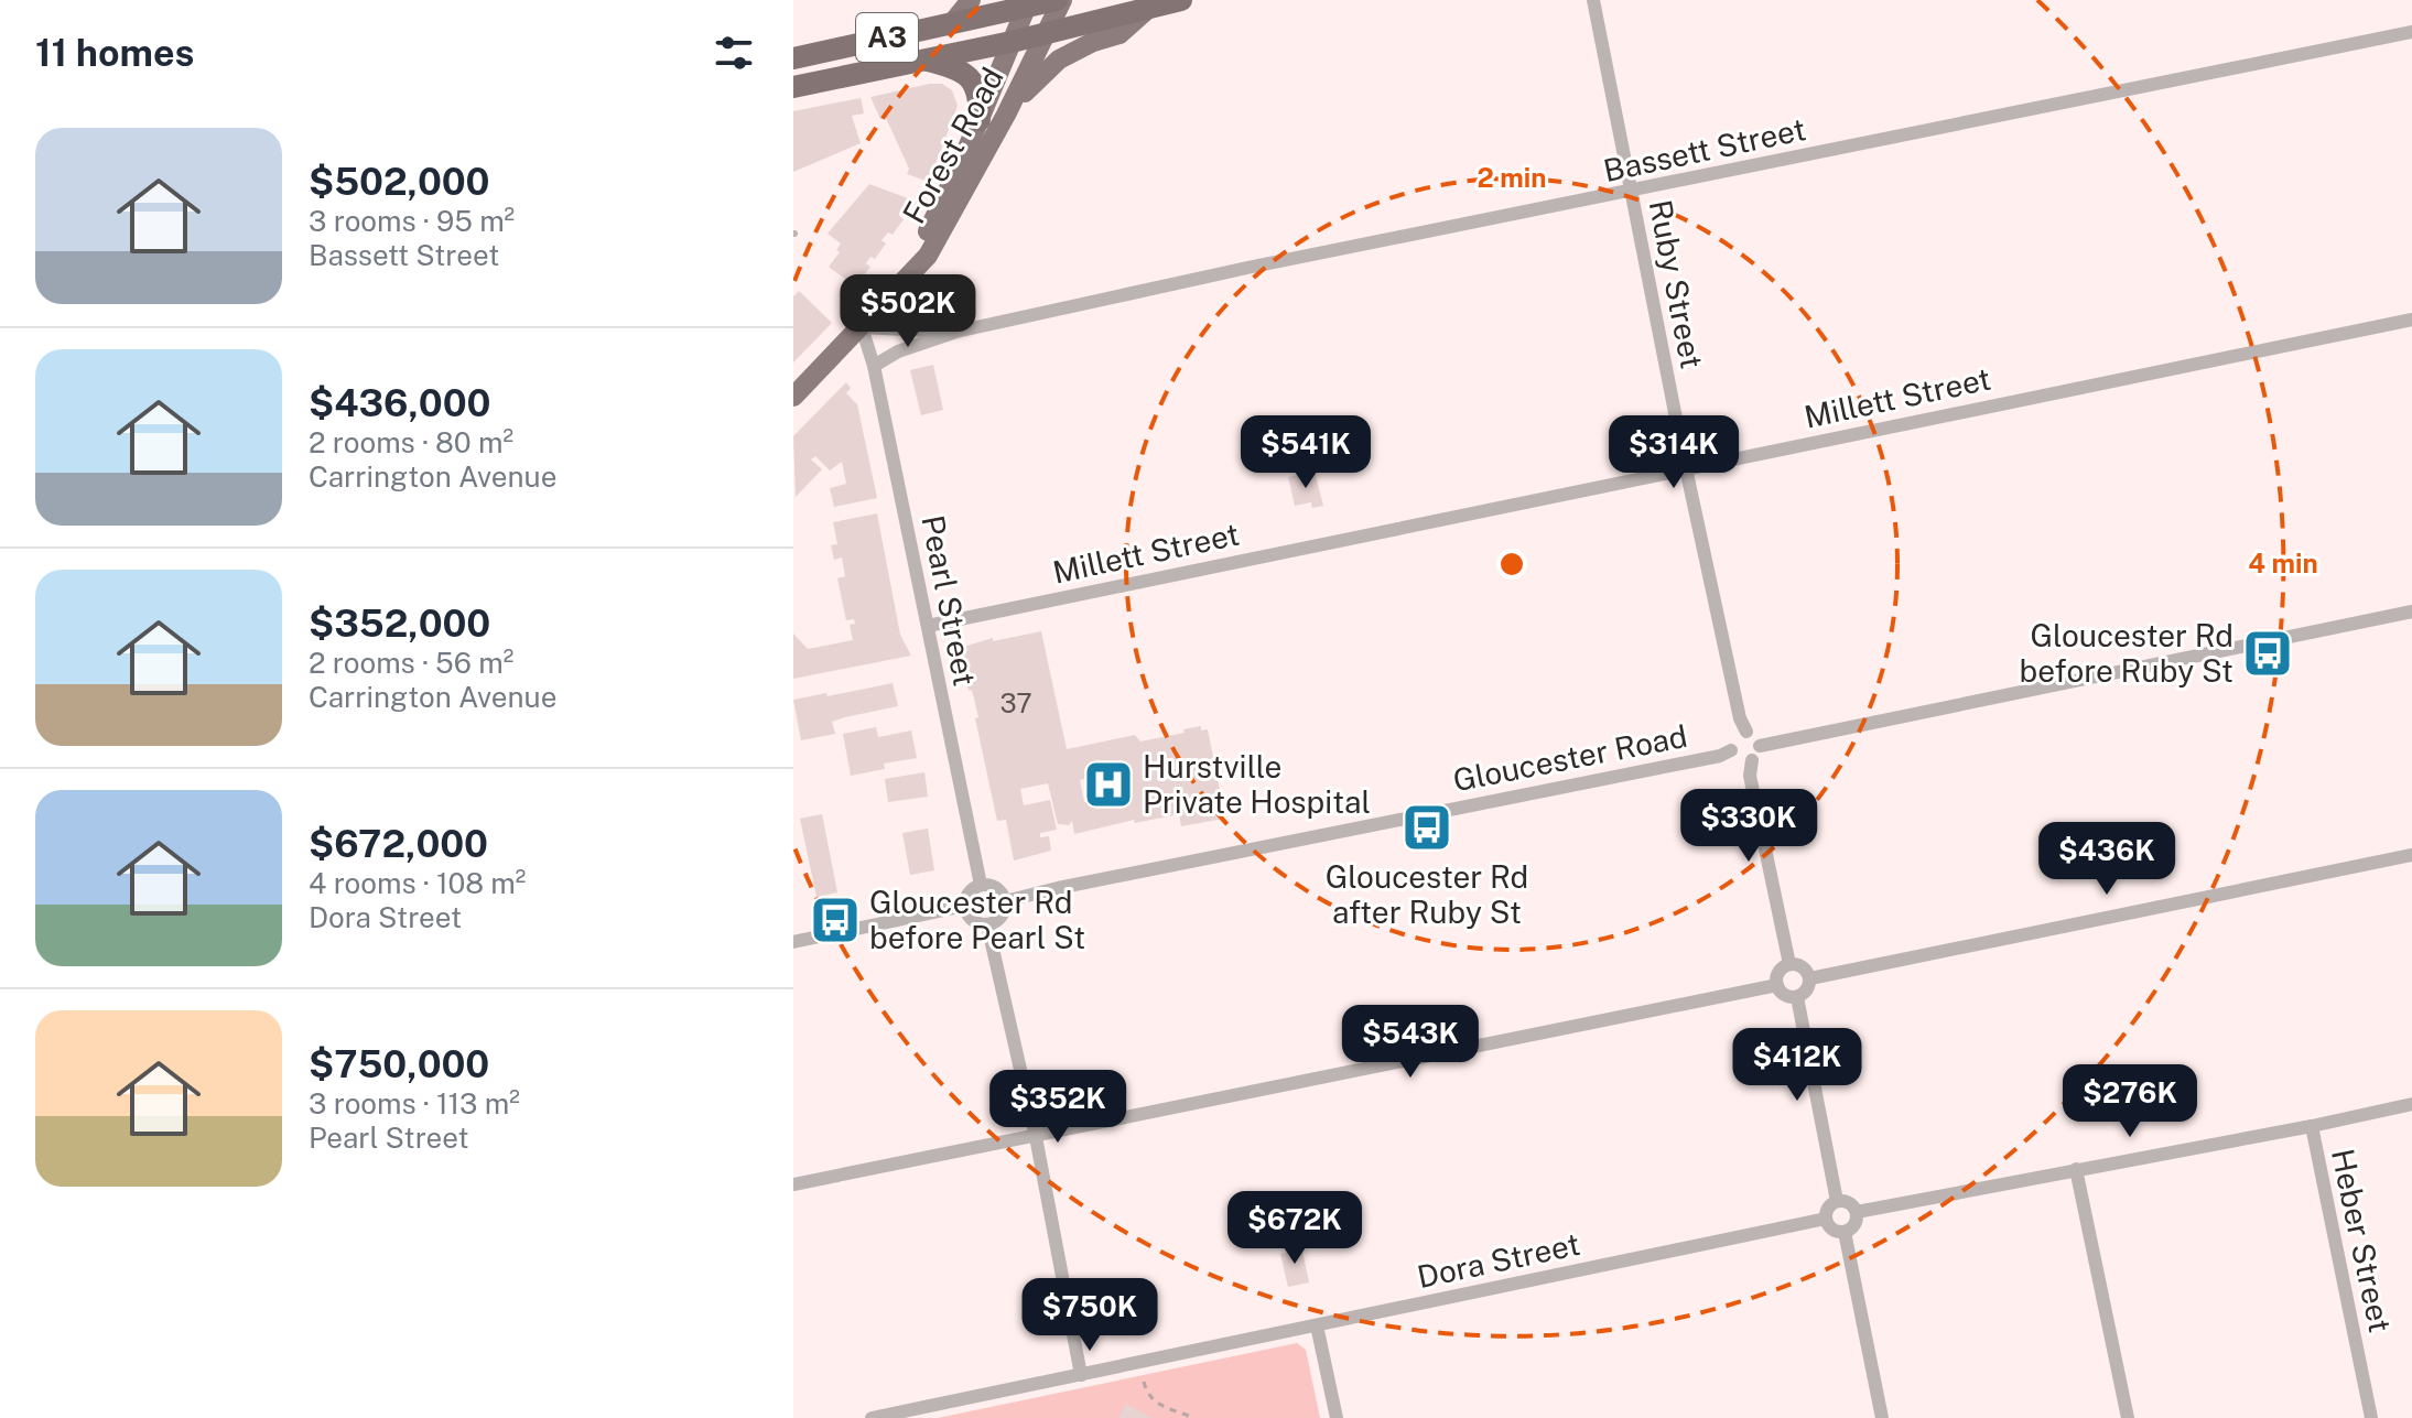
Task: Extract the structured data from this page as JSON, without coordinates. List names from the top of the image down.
{
  "streets": {
    "highway": ["A3"],
    "main road": ["Forest Road"],
    "street": [
      "Bassett Street",
      "Ruby Street",
      "Millett Street",
      "Pearl Street",
      "Gloucester Road",
      "Heber Street",
      "Dora Street"
    ]
  },
  "crossings": [
    ["A3", "Forest Road"],
    ["Forest Road", "Bassett Street"],
    ["Forest Road", "Pearl Street"],
    ["Bassett Street", "Ruby Street"],
    ["Bassett Street", "Pearl Street"],
    ["Ruby Street", "Millett Street"],
    ["Ruby Street", "Gloucester Road"],
    ["Millett Street", "Pearl Street"],
    ["Pearl Street", "Gloucester Road"]
  ],
  "places": {
    "bus stop": ["Gloucester Rd before Ruby St", "Gloucester Rd after Ruby St", "Gloucester Rd before Pearl St"],
    "hospital": ["Hurstville Private Hospital"]
  },
  "house_numbers": ["37"],
  "page": {
    "heading": "11 homes",
    "list": [
      {
        "name": "$502,000",
        "note": "3 rooms · 95 m² · Bassett Street"
      },
      {
        "name": "$436,000",
        "note": "2 rooms · 80 m² · Carrington Avenue"
      },
      {
        "name": "$352,000",
        "note": "2 rooms · 56 m² · Carrington Avenue"
      },
      {
        "name": "$672,000",
        "note": "4 rooms · 108 m² · Dora Street"
      },
      {
        "name": "$750,000",
        "note": "3 rooms · 113 m² · Pearl Street"
      }
    ],
    "price": [
      "$502K",
      "$541K",
      "$314K",
      "$330K",
      "$436K",
      "$543K",
      "$412K",
      "$276K",
      "$352K",
      "$672K",
      "$750K"
    ]
  },
  "rings": ["2 min", "4 min"]
}
